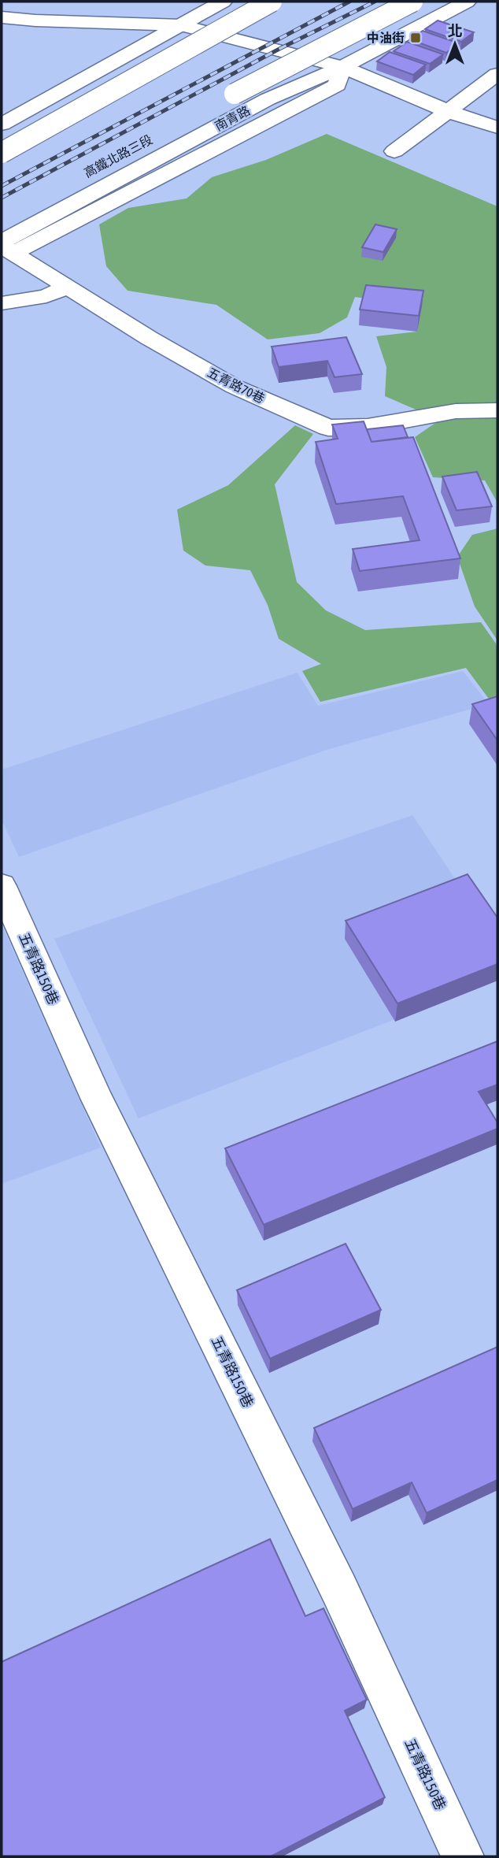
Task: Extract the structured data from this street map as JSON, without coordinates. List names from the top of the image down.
{
  "streets": {
    "street": ["南青路", "五青路70巷", "五青路150巷"]
  },
  "crossings": [
    ["南青路", "五青路70巷"]
  ],
  "places": {
    "transit": ["中油街"]
  },
  "north": "top"
}
